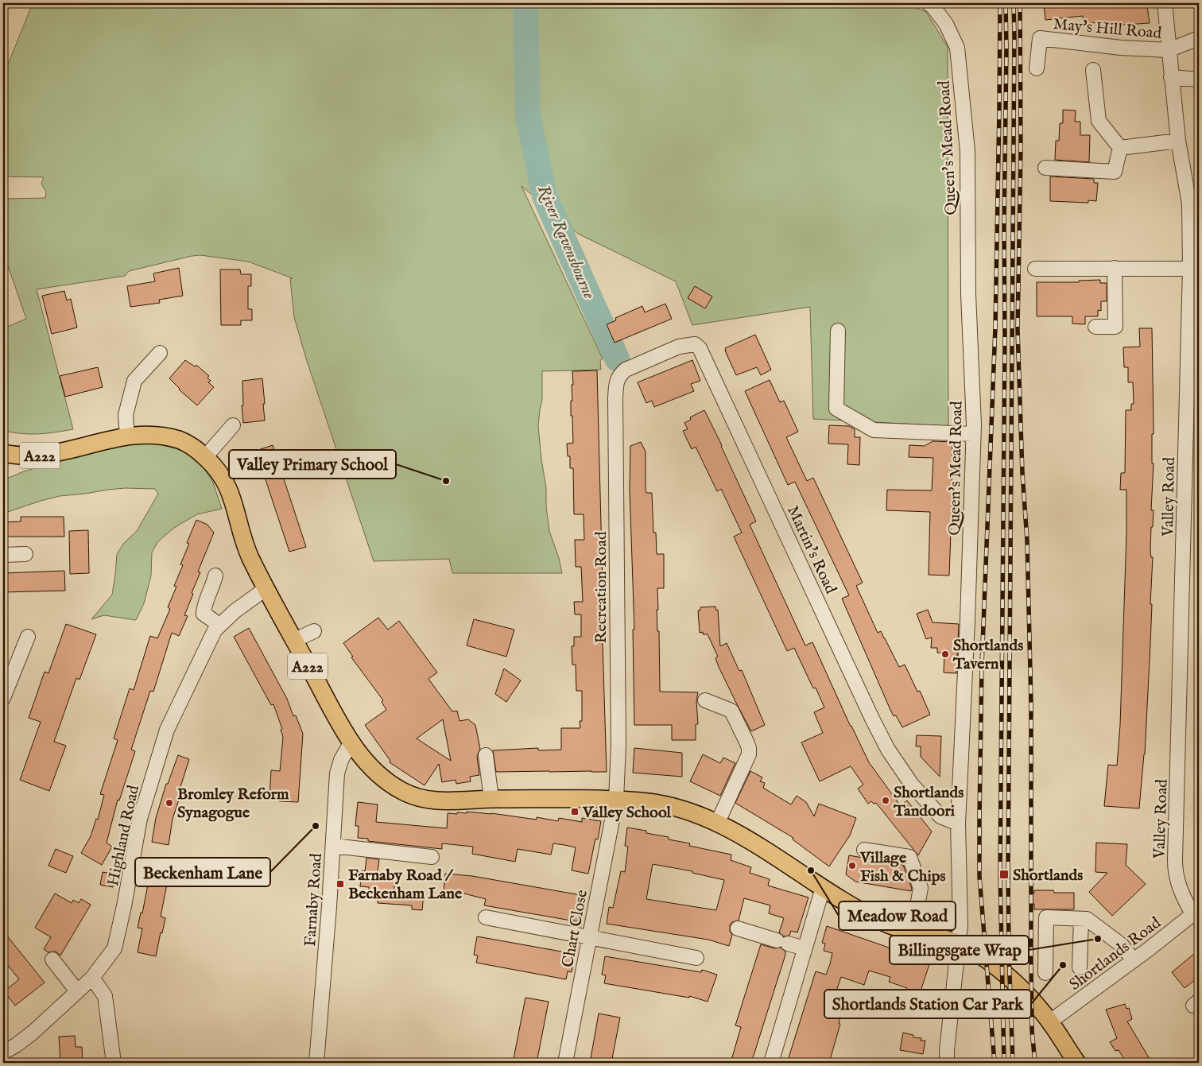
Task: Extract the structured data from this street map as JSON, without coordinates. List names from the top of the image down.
{
  "streets": {
    "main road": ["A222"],
    "street": [
      "May's Hill Road",
      "Queen's Mead Road",
      "Valley Road",
      "Martin's Road",
      "Recreation Road",
      "Highland Road",
      "Farnaby Road",
      "Chart Close",
      "Shortlands Road"
    ]
  },
  "crossings": [
    ["May's Hill Road", "Valley Road"],
    ["Queen's Mead Road", "A222"],
    ["Queen's Mead Road", "Martin's Road"],
    ["A222", "Recreation Road"],
    ["A222", "Highland Road"],
    ["A222", "Farnaby Road"],
    ["A222", "Chart Close"],
    ["A222", "Shortlands Road"],
    ["Valley Road", "Shortlands Road"],
    ["Martin's Road", "Recreation Road"],
    ["Recreation Road", "Chart Close"]
  ],
  "water": ["River Ravensbourne"],
  "places": {
    "other": [
      "Valley Primary School",
      "Shortlands Tavern",
      "Shortlands Tandoori",
      "Bromley Reform Synagogue",
      "Beckenham Lane",
      "Village Fish & Chips",
      "Meadow Road",
      "Billingsgate Wrap",
      "Shortlands Station Car Park"
    ],
    "transit": ["Valley School", "Shortlands", "Farnaby Road / Beckenham Lane"]
  }
}
